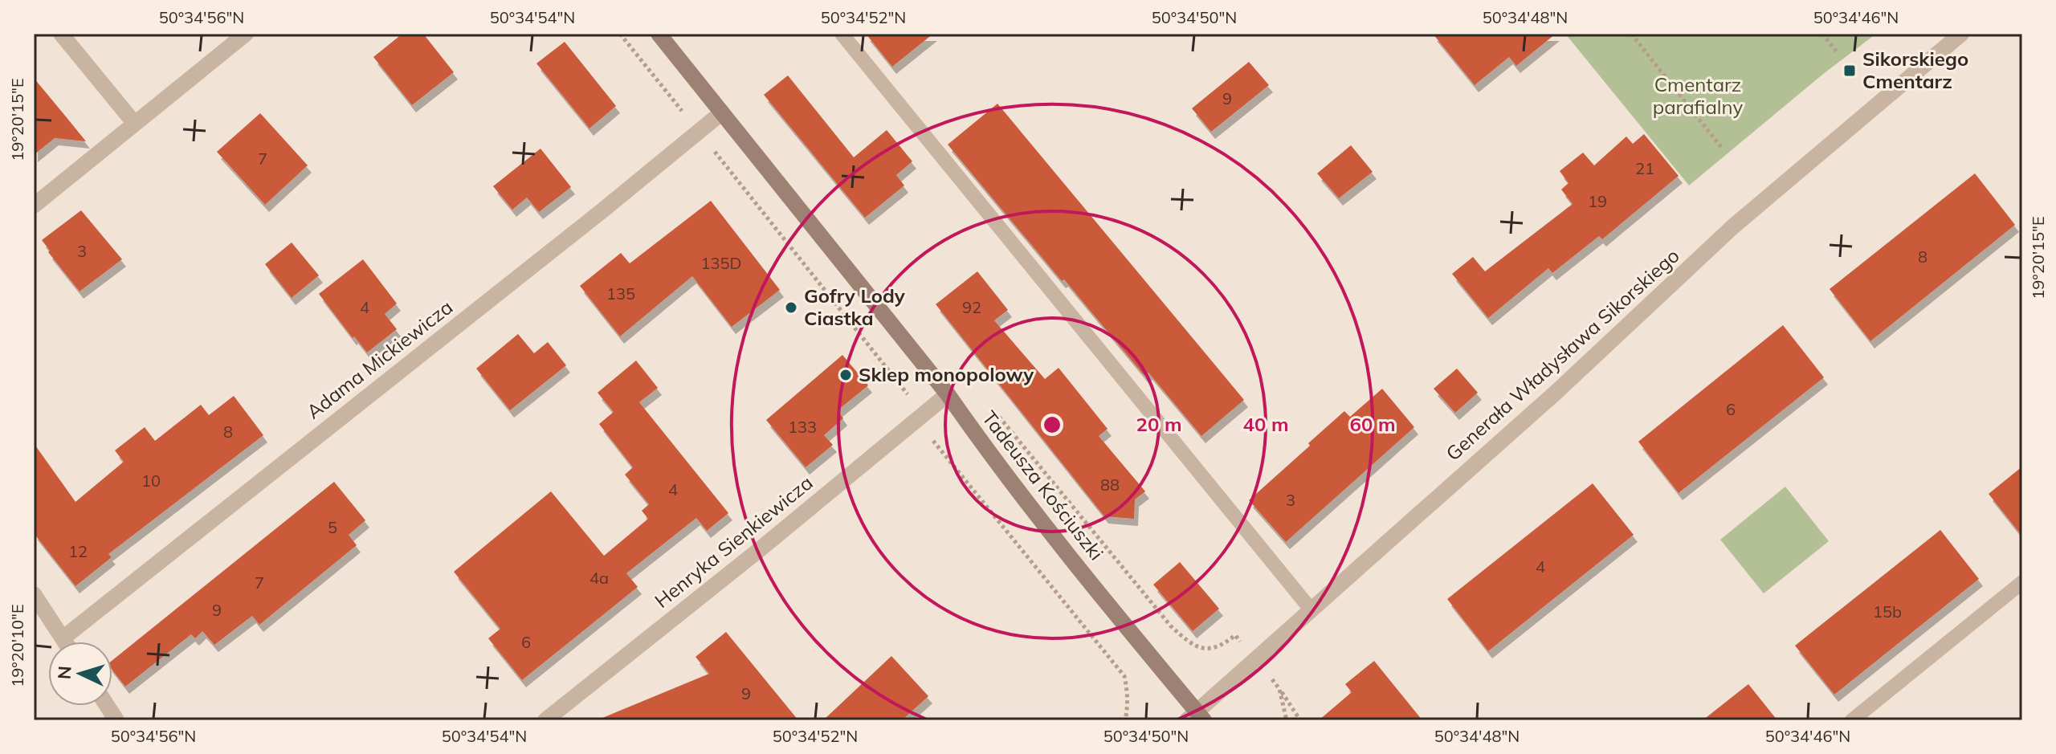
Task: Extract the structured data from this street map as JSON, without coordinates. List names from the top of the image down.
{
  "streets": {
    "main road": ["Tadeusza Kościuszki"],
    "street": ["Generała Władysława Sikorskiego", "Adama Mickiewicza", "Henryka Sienkiewicza"]
  },
  "crossings": [
    ["Generała Władysława Sikorskiego", "Tadeusza Kościuszki"],
    ["Adama Mickiewicza", "Tadeusza Kościuszki"],
    ["Tadeusza Kościuszki", "Henryka Sienkiewicza"]
  ],
  "parks": ["Cmentarz parafialny"],
  "places": {
    "transit": ["Sikorskiego Cmentarz"],
    "other": ["Gofry Lody Ciastka", "Sklep monopolowy"]
  },
  "house_numbers": [
    "9",
    "7",
    "21",
    "19",
    "3",
    "8",
    "135D",
    "135",
    "4",
    "92",
    "6",
    "133",
    "8",
    "10",
    "88",
    "4",
    "3",
    "5",
    "12",
    "4",
    "4a",
    "7",
    "9",
    "15b",
    "6",
    "9"
  ],
  "north": "left",
  "coordinates": [
    "50°34'56\"N",
    "50°34'54\"N",
    "50°34'52\"N",
    "50°34'50\"N",
    "50°34'48\"N",
    "50°34'46\"N",
    "19°20'15\"E",
    "19°20'10\"E"
  ],
  "rings": ["20 m", "40 m", "60 m"]
}
